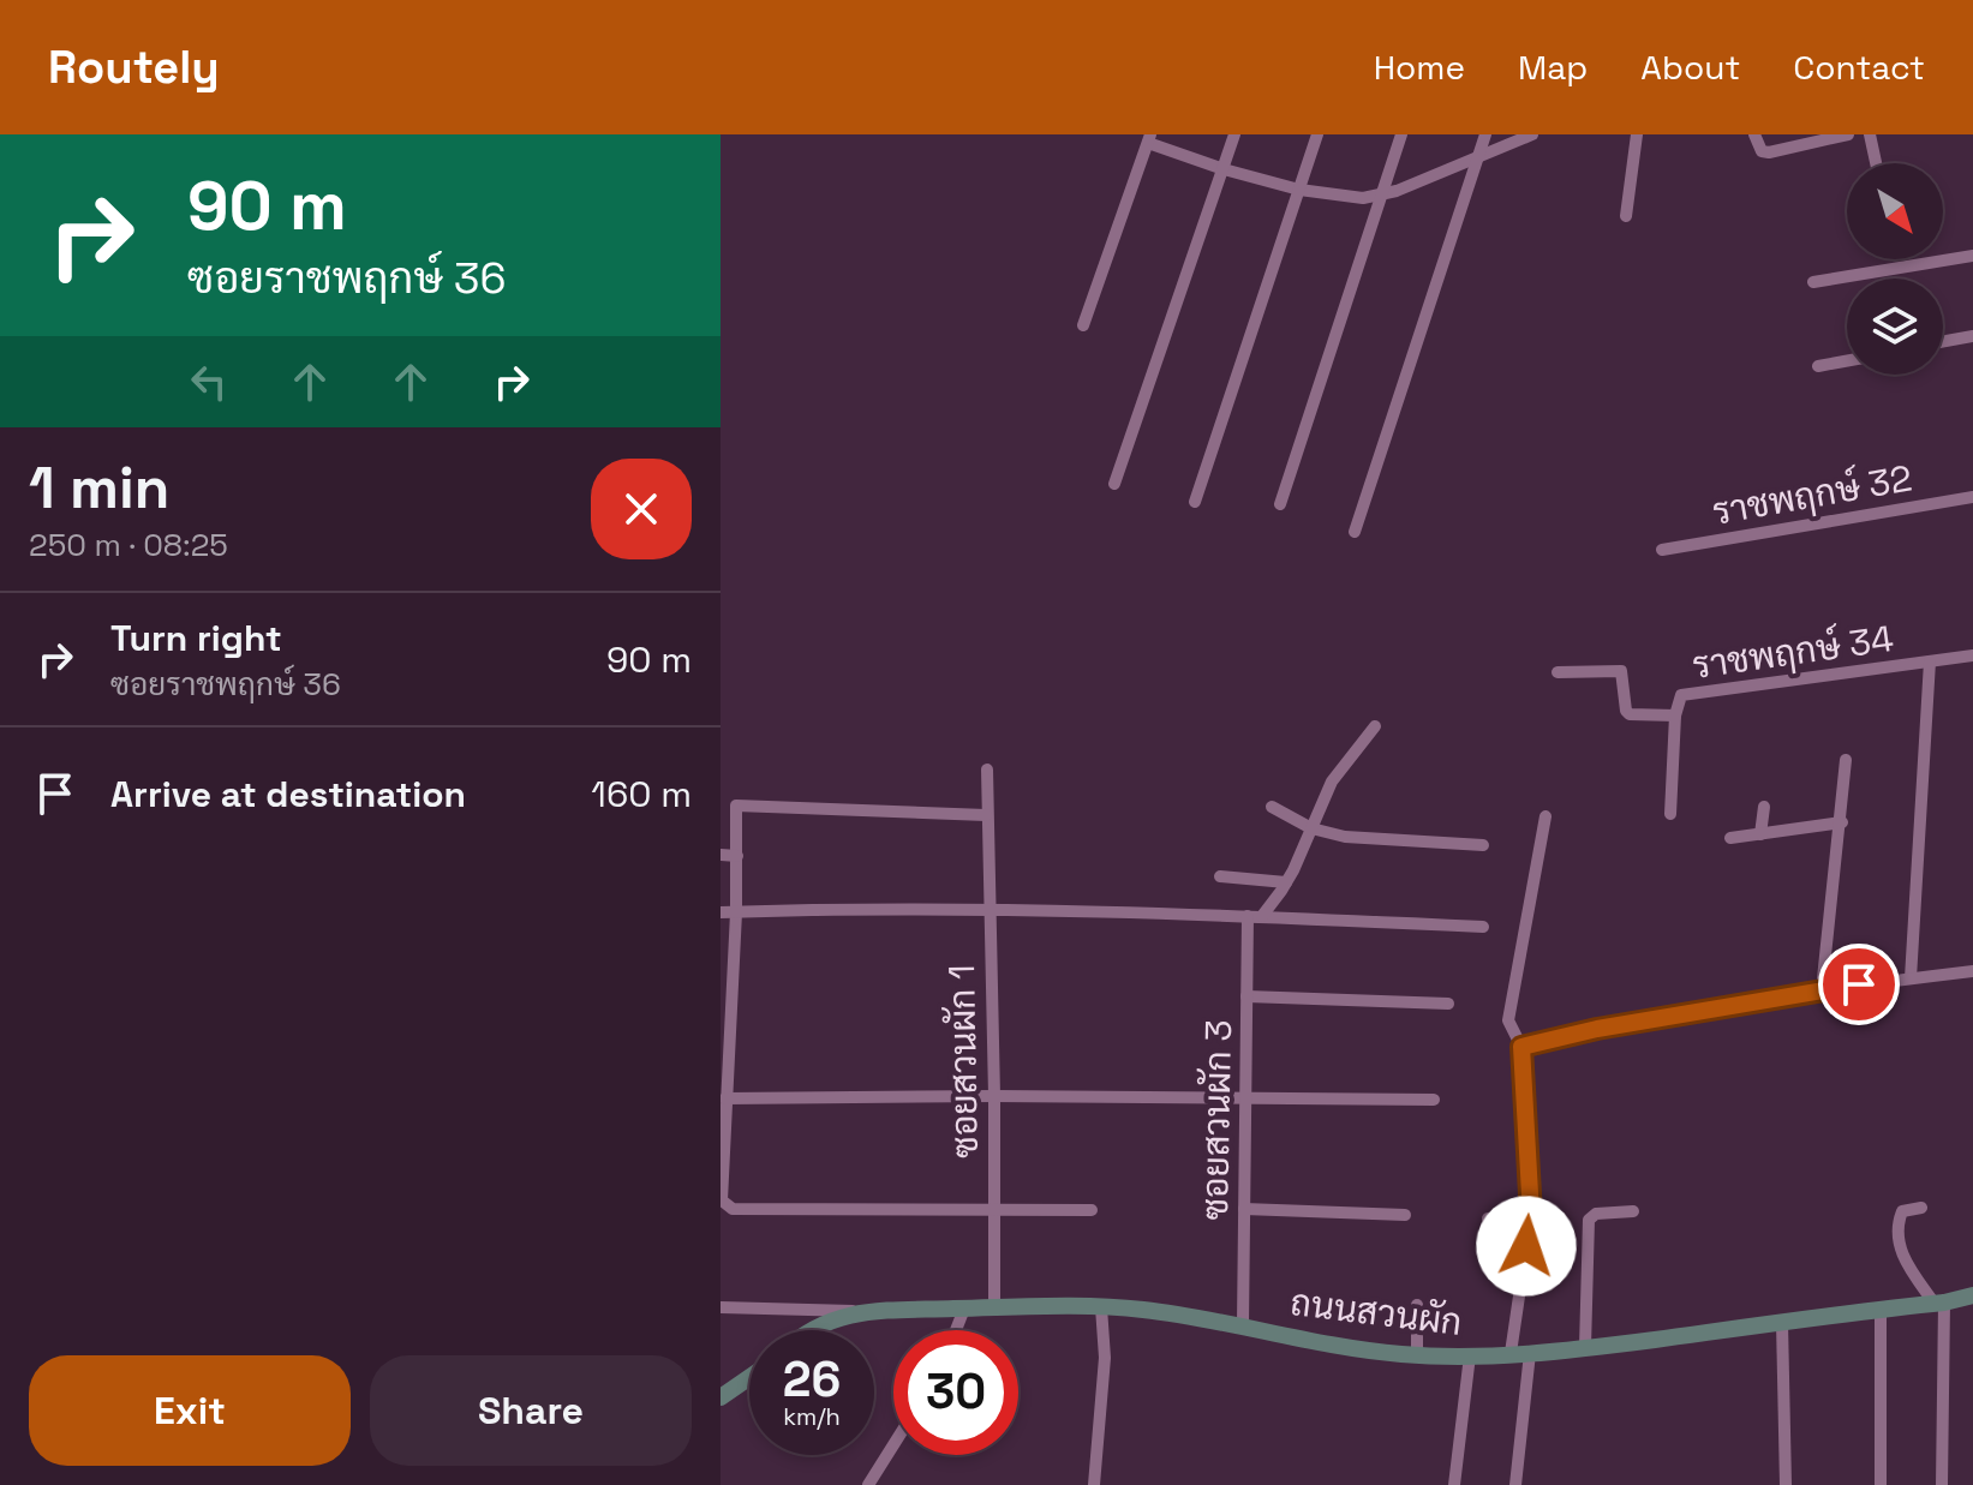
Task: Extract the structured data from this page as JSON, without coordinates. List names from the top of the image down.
{
  "streets": {
    "street": [
      "ราชพฤกษ์ 32",
      "ราชพฤกษ์ 34",
      "ซอยสวนผัก 1",
      "ซอยสวนผัก 3",
      "ถนนสวนผัก"
    ]
  },
  "crossings": [
    ["ซอยสวนผัก 1", "ถนนสวนผัก"],
    ["ซอยสวนผัก 3", "ถนนสวนผัก"]
  ],
  "north": "bottom right",
  "page": {
    "header": "Routely",
    "nav": [
      "Home",
      "Map",
      "About",
      "Contact"
    ],
    "turn": ["90 m", "ซอยราชพฤกษ์ 36"],
    "heading": ["1 min", "250 m · 08:25"],
    "list": [
      {
        "name": "Turn right",
        "note": "ซอยราชพฤกษ์ 36",
        "value": "90 m"
      },
      {
        "name": "Arrive at destination",
        "value": "160 m"
      }
    ],
    "speed": "26 km/h",
    "limit": "30",
    "buttons": ["Exit", "Share"]
  }
}
